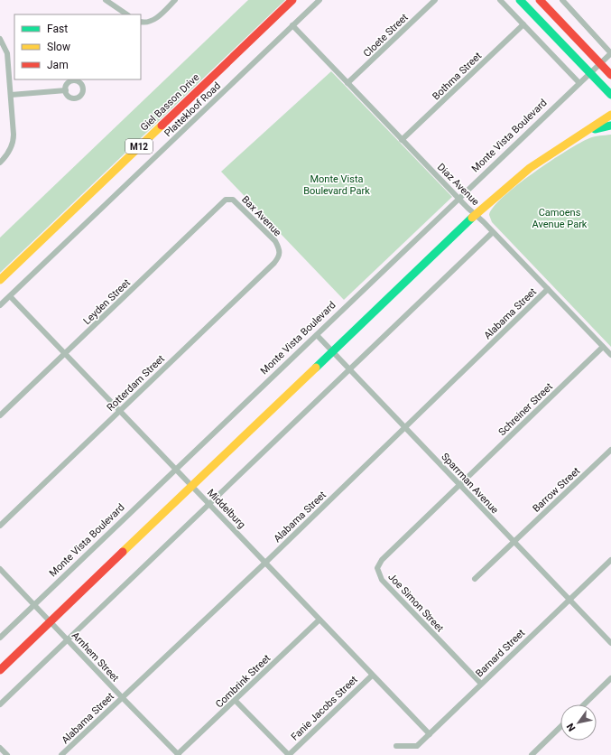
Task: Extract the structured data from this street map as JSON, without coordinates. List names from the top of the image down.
{
  "streets": {
    "main road": ["Giel Basson Drive", "M12"],
    "street": [
      "Cloete Street",
      "Bothma Street",
      "Plattekloof Road",
      "Monte Vista Boulevard",
      "Diaz Avenue",
      "Bax Avenue",
      "Leyden Street",
      "Alabama Street",
      "Rotterdam Street",
      "Schreiner Street",
      "Sparrman Avenue",
      "Barrow Street",
      "Middelburg",
      "Joe Simon Street",
      "Barnard Street",
      "Arnhem Street",
      "Combrink Street",
      "Fanie Jacobs Street"
    ]
  },
  "crossings": [
    ["Cloete Street", "Diaz Avenue"],
    ["Bothma Street", "Diaz Avenue"],
    ["Plattekloof Road", "Diaz Avenue"],
    ["Plattekloof Road", "Middelburg"],
    ["Monte Vista Boulevard", "Diaz Avenue"],
    ["Monte Vista Boulevard", "Sparrman Avenue"],
    ["Monte Vista Boulevard", "Middelburg"],
    ["Monte Vista Boulevard", "Arnhem Street"],
    ["Diaz Avenue", "Alabama Street"],
    ["Diaz Avenue", "Schreiner Street"],
    ["Bax Avenue", "Leyden Street"],
    ["Bax Avenue", "Rotterdam Street"],
    ["Leyden Street", "Middelburg"],
    ["Alabama Street", "Sparrman Avenue"],
    ["Alabama Street", "Middelburg"],
    ["Alabama Street", "Arnhem Street"],
    ["Rotterdam Street", "Middelburg"],
    ["Schreiner Street", "Sparrman Avenue"],
    ["Schreiner Street", "Joe Simon Street"],
    ["Sparrman Avenue", "Barrow Street"],
    ["Sparrman Avenue", "Joe Simon Street"],
    ["Sparrman Avenue", "Barnard Street"],
    ["Middelburg", "Barnard Street"],
    ["Middelburg", "Combrink Street"],
    ["Middelburg", "Fanie Jacobs Street"],
    ["Joe Simon Street", "Barnard Street"],
    ["Arnhem Street", "Combrink Street"]
  ],
  "parks": ["Monte Vista Boulevard Park", "Camoens Avenue Park"],
  "legend": ["Fast", "Slow", "Jam"],
  "north": "bottom left"
}
